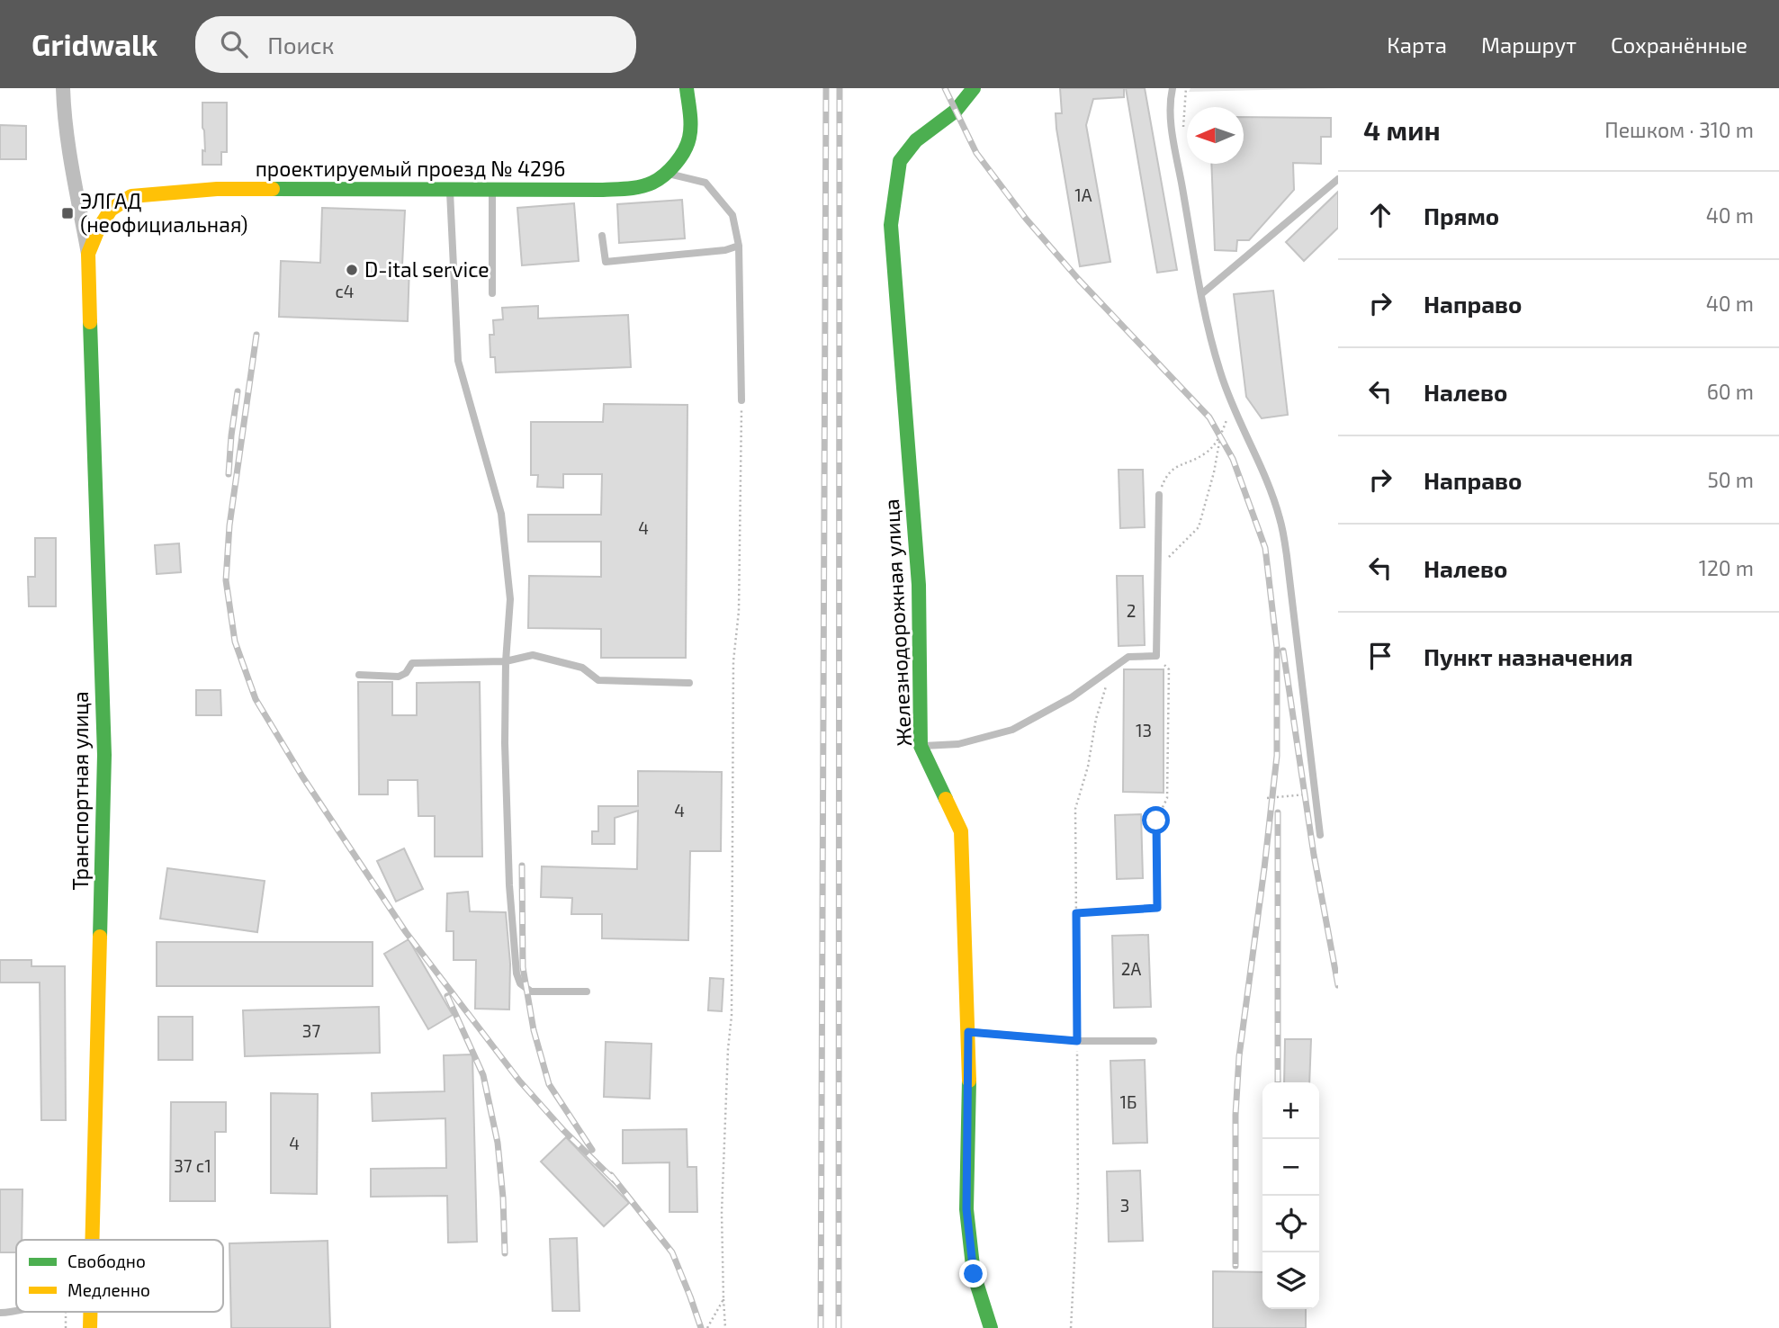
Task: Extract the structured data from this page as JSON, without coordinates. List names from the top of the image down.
{
  "streets": {
    "street": ["проектируемый проезд № 4296", "Железнодорожная улица", "Транспортная улица"]
  },
  "crossings": [
    ["проектируемый проезд № 4296", "Транспортная улица"]
  ],
  "places": {
    "transit": ["ЭЛГАД (неофициальная)"],
    "other": ["D-ital service"]
  },
  "house_numbers": [
    "1А",
    "с4",
    "4",
    "2",
    "13",
    "4",
    "2А",
    "37",
    "1Б",
    "4",
    "37 с1",
    "3"
  ],
  "legend": ["Свободно", "Медленно"],
  "north": "left",
  "page": {
    "header": "Gridwalk",
    "search": "Поиск",
    "nav": ["Карта", "Маршрут", "Сохранённые"],
    "heading": ["4 мин", "Пешком · 310 m"],
    "list": [
      ["Прямо", "40 m"],
      ["Направо", "40 m"],
      ["Налево", "60 m"],
      ["Направо", "50 m"],
      ["Налево", "120 m"],
      "Пункт назначения"
    ],
    "map_buttons": ["+", "−"]
  }
}
